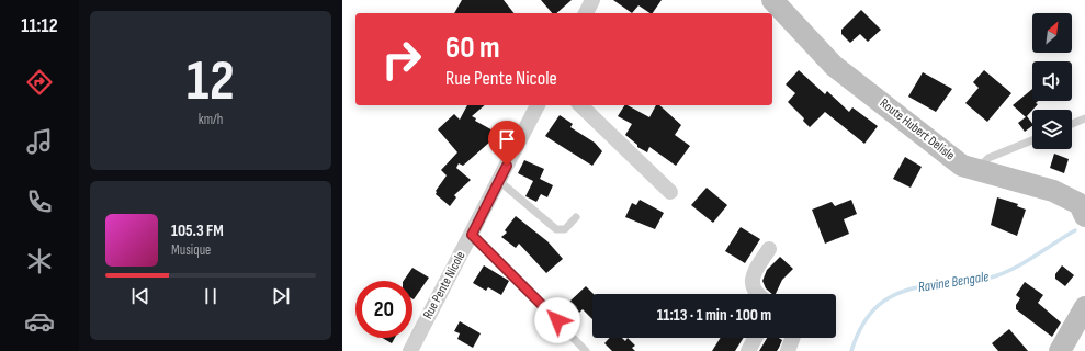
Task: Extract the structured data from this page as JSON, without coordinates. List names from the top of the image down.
{
  "streets": {
    "main road": ["Route Hubert Delisle"],
    "street": ["Rue Pente Nicole"]
  },
  "water": ["Ravine Bengale"],
  "north": "top right",
  "page": {
    "tabs": "11:12",
    "tile": ["12", "km/h"],
    "turn": ["60 m", "Rue Pente Nicole"],
    "song": ["105.3 FM", "Musique"],
    "limit": "20",
    "trip": "11:13 · 1 min · 100 m"
  }
}
